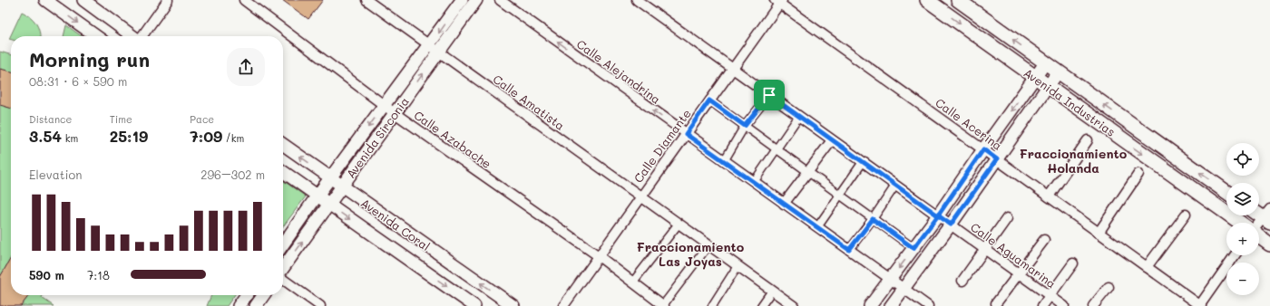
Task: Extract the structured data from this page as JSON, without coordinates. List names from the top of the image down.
{
  "streets": {
    "main road": ["Avenida Industrias"],
    "street": [
      "Calle Alejandrina",
      "Calle Amatista",
      "Calle Acerina",
      "Avenida Sirconia",
      "Calle Azabache",
      "Calle Diamante",
      "Avenida Coral",
      "Calle Aguamarina"
    ]
  },
  "crossings": [
    ["Calle Alejandrina", "Calle Diamante"],
    ["Calle Amatista", "Avenida Sirconia"],
    ["Calle Amatista", "Calle Azabache"],
    ["Calle Amatista", "Calle Diamante"],
    ["Calle Acerina", "Calle Diamante"],
    ["Avenida Sirconia", "Calle Azabache"],
    ["Avenida Sirconia", "Avenida Coral"],
    ["Calle Azabache", "Calle Diamante"],
    ["Calle Diamante", "Calle Aguamarina"]
  ],
  "one_way": ["Calle Alejandrina"],
  "districts": ["Fraccionamiento Holanda", "Fraccionamiento Las Joyas"],
  "page": {
    "heading": ["Morning run", "08:31 · 6 × 590 m"],
    "stats": [
      ["Distance", "3.54 km"],
      ["Time", "25:19"],
      ["Pace", "7:09 /km"]
    ],
    "map_buttons": ["+", "−"],
    "chart": ["Elevation", "296–302 m"],
    "list": [
      {
        "name": "590 m",
        "note": "7:18"
      }
    ]
  }
}
